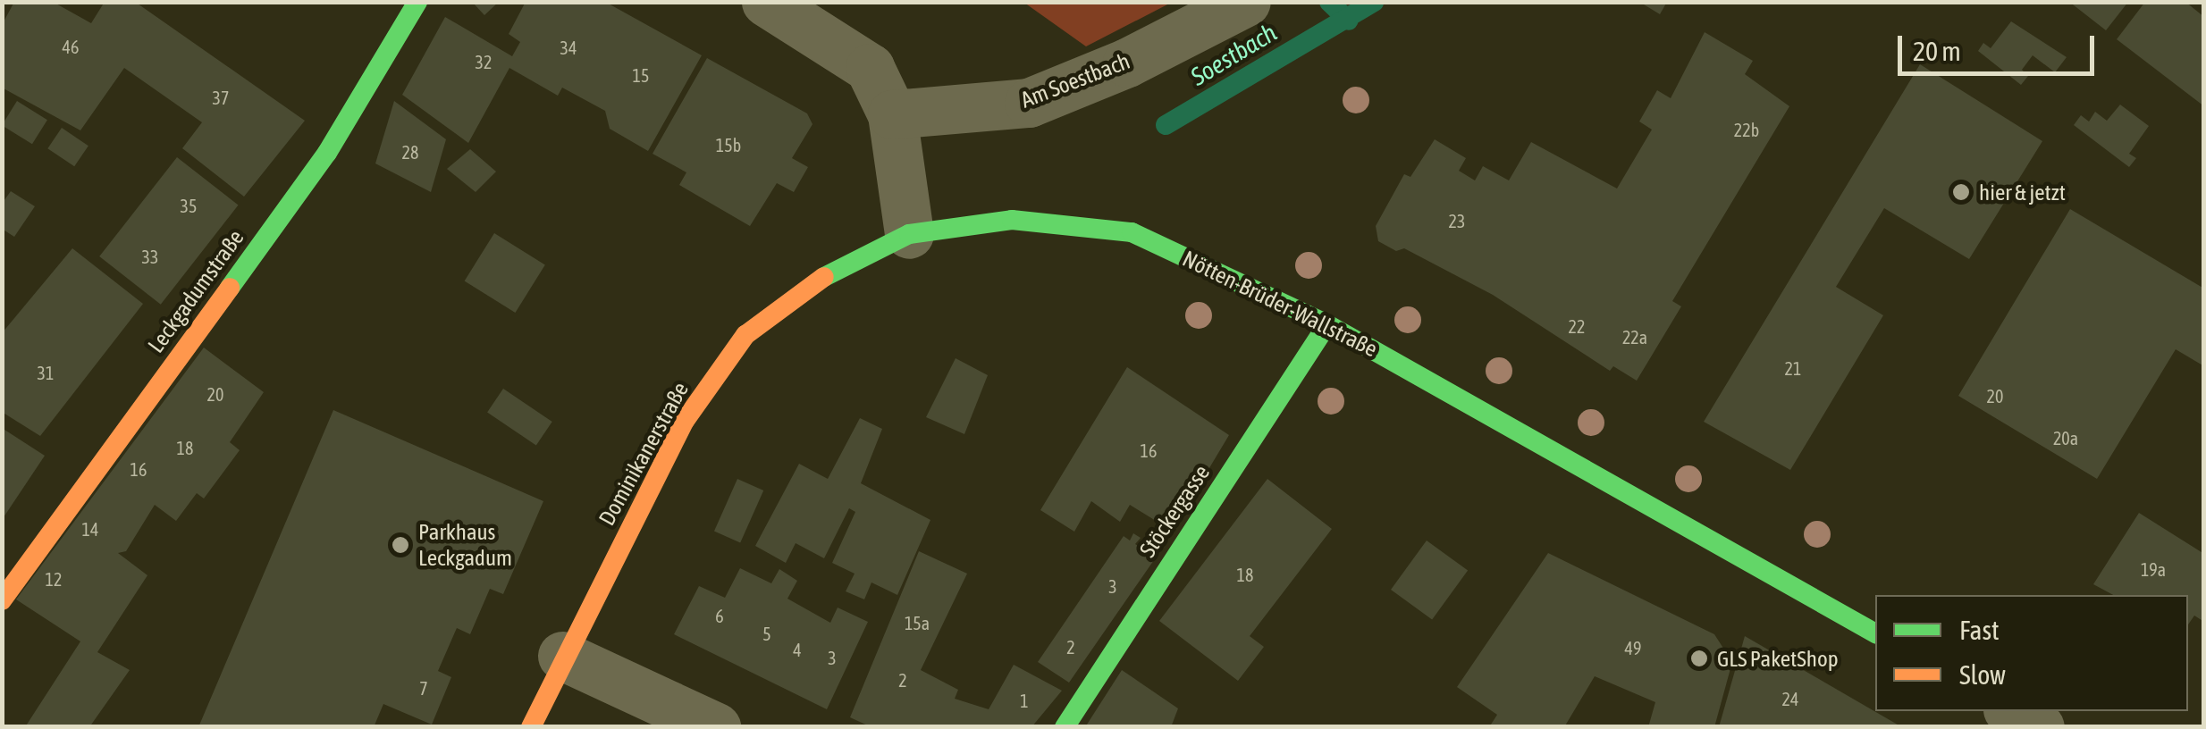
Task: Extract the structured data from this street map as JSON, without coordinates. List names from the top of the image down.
{
  "streets": {
    "street": [
      "Am Soestbach",
      "Leckgadumstraße",
      "Nötten-Brüder-Wallstraße",
      "Dominikanerstraße",
      "Stöckergasse"
    ]
  },
  "crossings": [
    ["Nötten-Brüder-Wallstraße", "Dominikanerstraße"],
    ["Nötten-Brüder-Wallstraße", "Stöckergasse"]
  ],
  "water": ["Soestbach"],
  "places": ["hier & jetzt", "Parkhaus Leckgadum", "GLS PaketShop"],
  "house_numbers": [
    "46",
    "34",
    "32",
    "15",
    "37",
    "22b",
    "15b",
    "28",
    "35",
    "23",
    "33",
    "22",
    "22a",
    "21",
    "31",
    "20",
    "20",
    "20a",
    "18",
    "16",
    "16",
    "14",
    "19a",
    "18",
    "12",
    "3",
    "6",
    "15a",
    "5",
    "2",
    "49",
    "4",
    "3",
    "2",
    "7",
    "24",
    "1"
  ],
  "legend": ["Fast", "Slow"],
  "scale_bar": "20 m"
}
